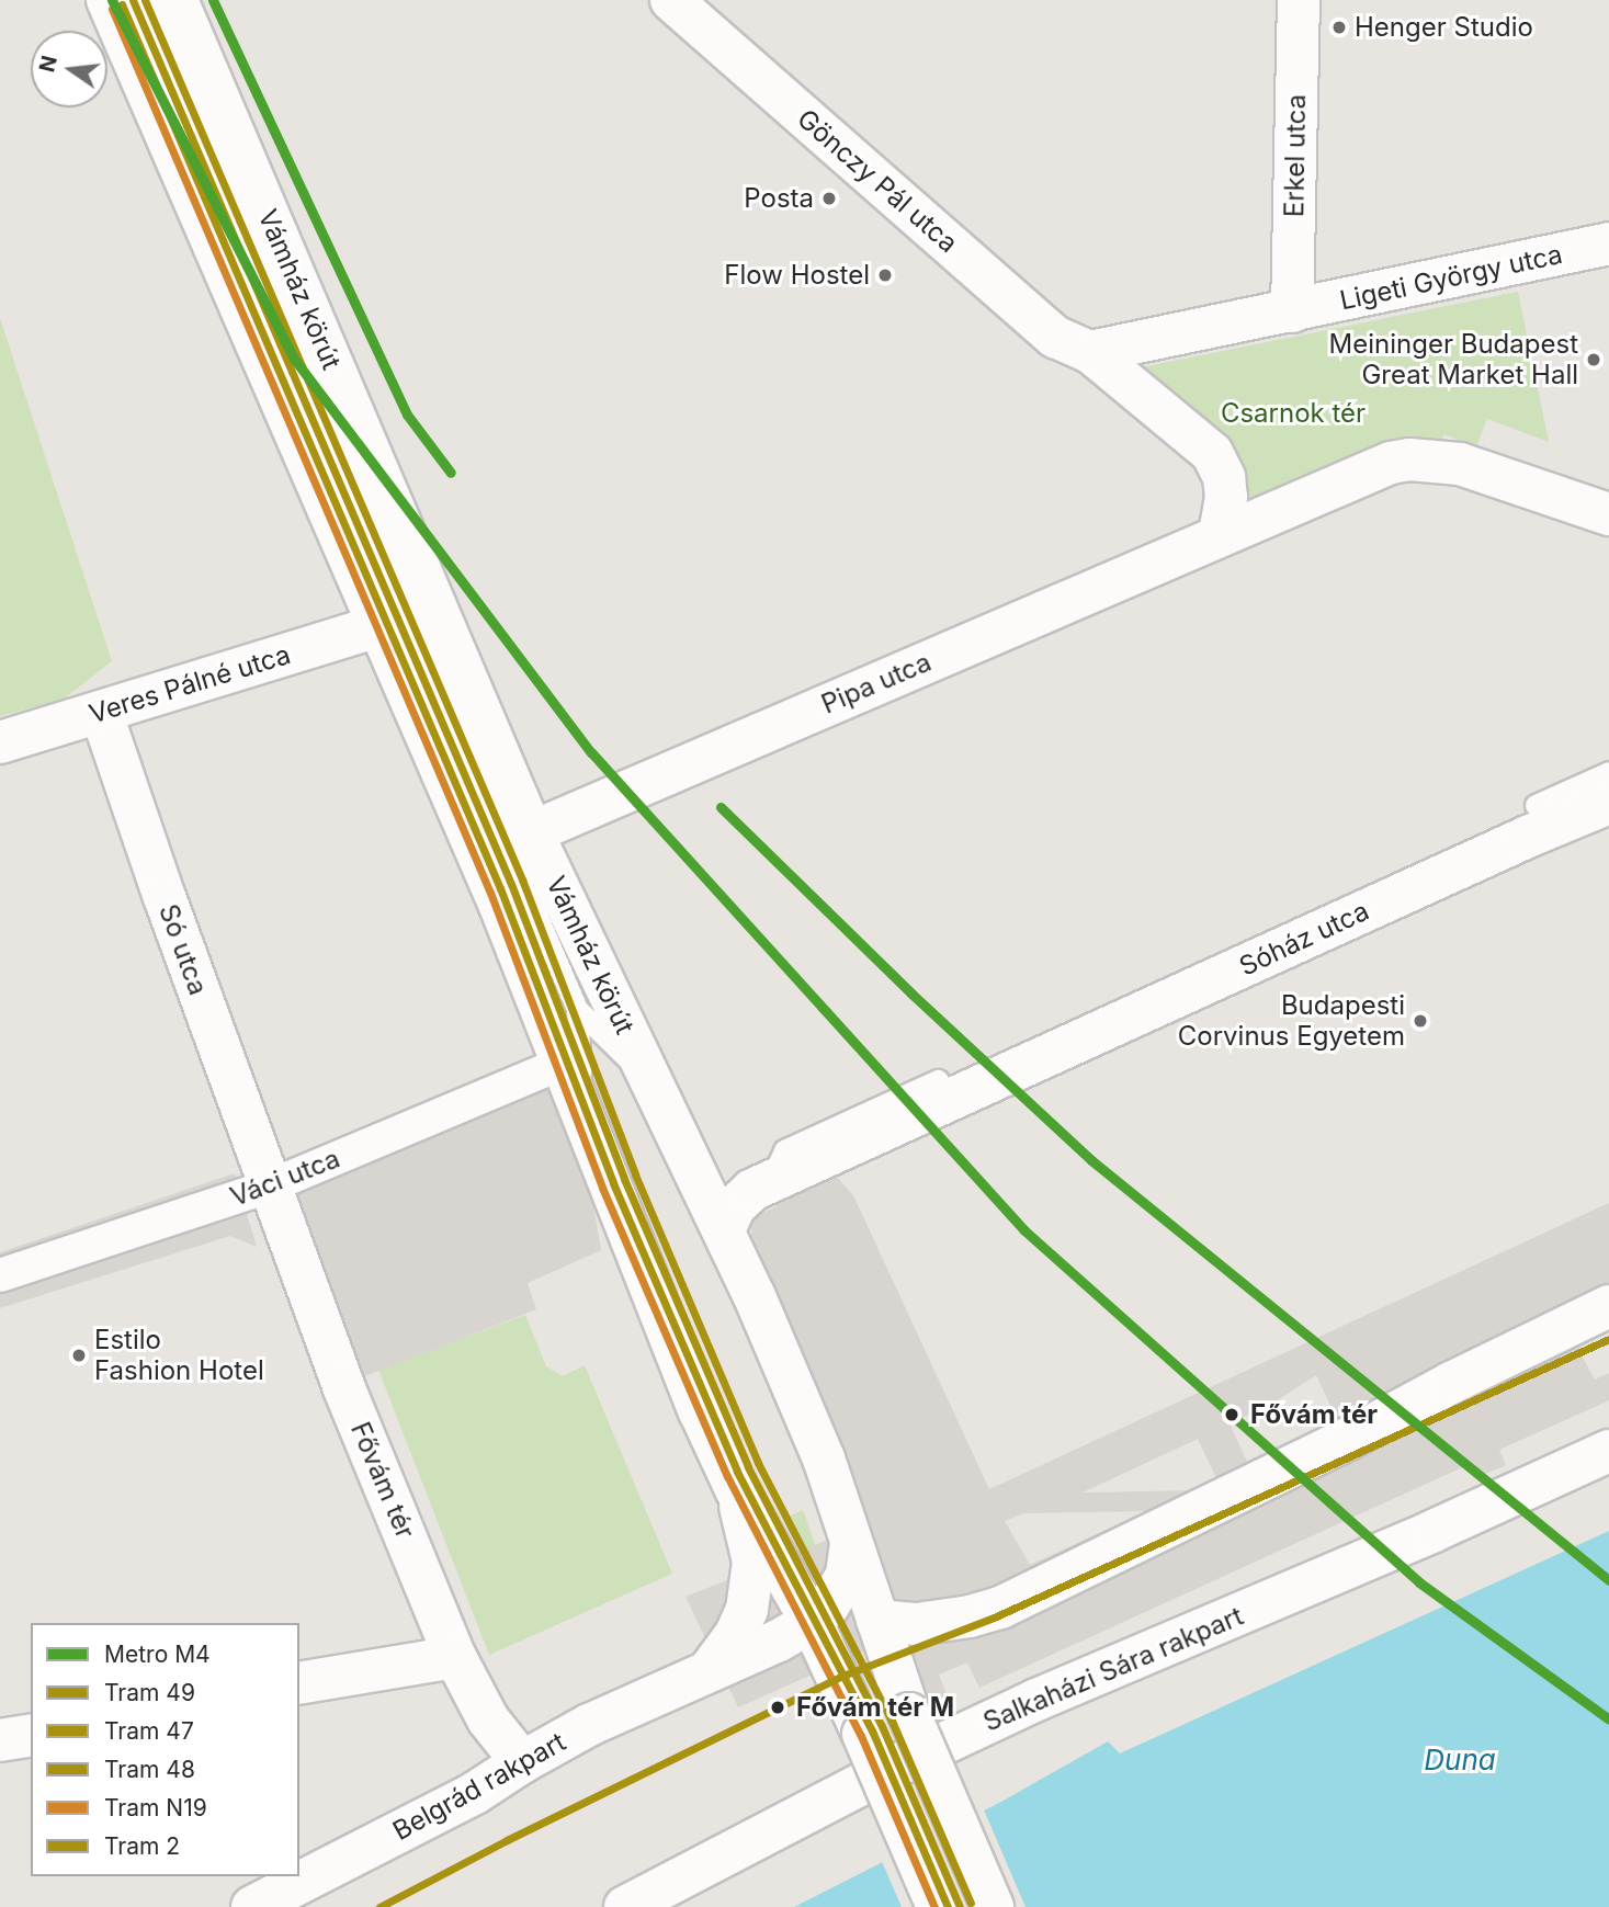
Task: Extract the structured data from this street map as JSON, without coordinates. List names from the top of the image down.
{
  "streets": {
    "street": [
      "Erkel utca",
      "Gönczy Pál utca",
      "Ligeti György utca",
      "Vámház körút",
      "Pipa utca",
      "Veres Pálné utca",
      "Sóház utca",
      "Só utca",
      "Váci utca",
      "Fővám tér",
      "Salkaházi Sára rakpart",
      "Belgrád rakpart"
    ]
  },
  "crossings": [
    ["Erkel utca", "Ligeti György utca"],
    ["Vámház körút", "Pipa utca"],
    ["Vámház körút", "Sóház utca"],
    ["Veres Pálné utca", "Só utca"],
    ["Só utca", "Váci utca"],
    ["Só utca", "Fővám tér"],
    ["Váci utca", "Fővám tér"],
    ["Fővám tér", "Belgrád rakpart"]
  ],
  "water": ["Duna"],
  "parks": ["Csarnok tér"],
  "places": [
    "Henger Studio",
    "Posta",
    "Flow Hostel",
    "Meininger Budapest Great Market Hall",
    "Budapesti Corvinus Egyetem",
    "Estilo Fashion Hotel",
    "Fővám tér",
    "Fővám tér M"
  ],
  "lines": [
    "metro line M4",
    "tram line 49",
    "tram line 48",
    "tram line 47",
    "tram line N19",
    "tram line 2"
  ],
  "legend": [
    "Metro M4",
    "Tram 49",
    "Tram 47",
    "Tram 48",
    "Tram N19",
    "Tram 2"
  ],
  "north": "left"
}
